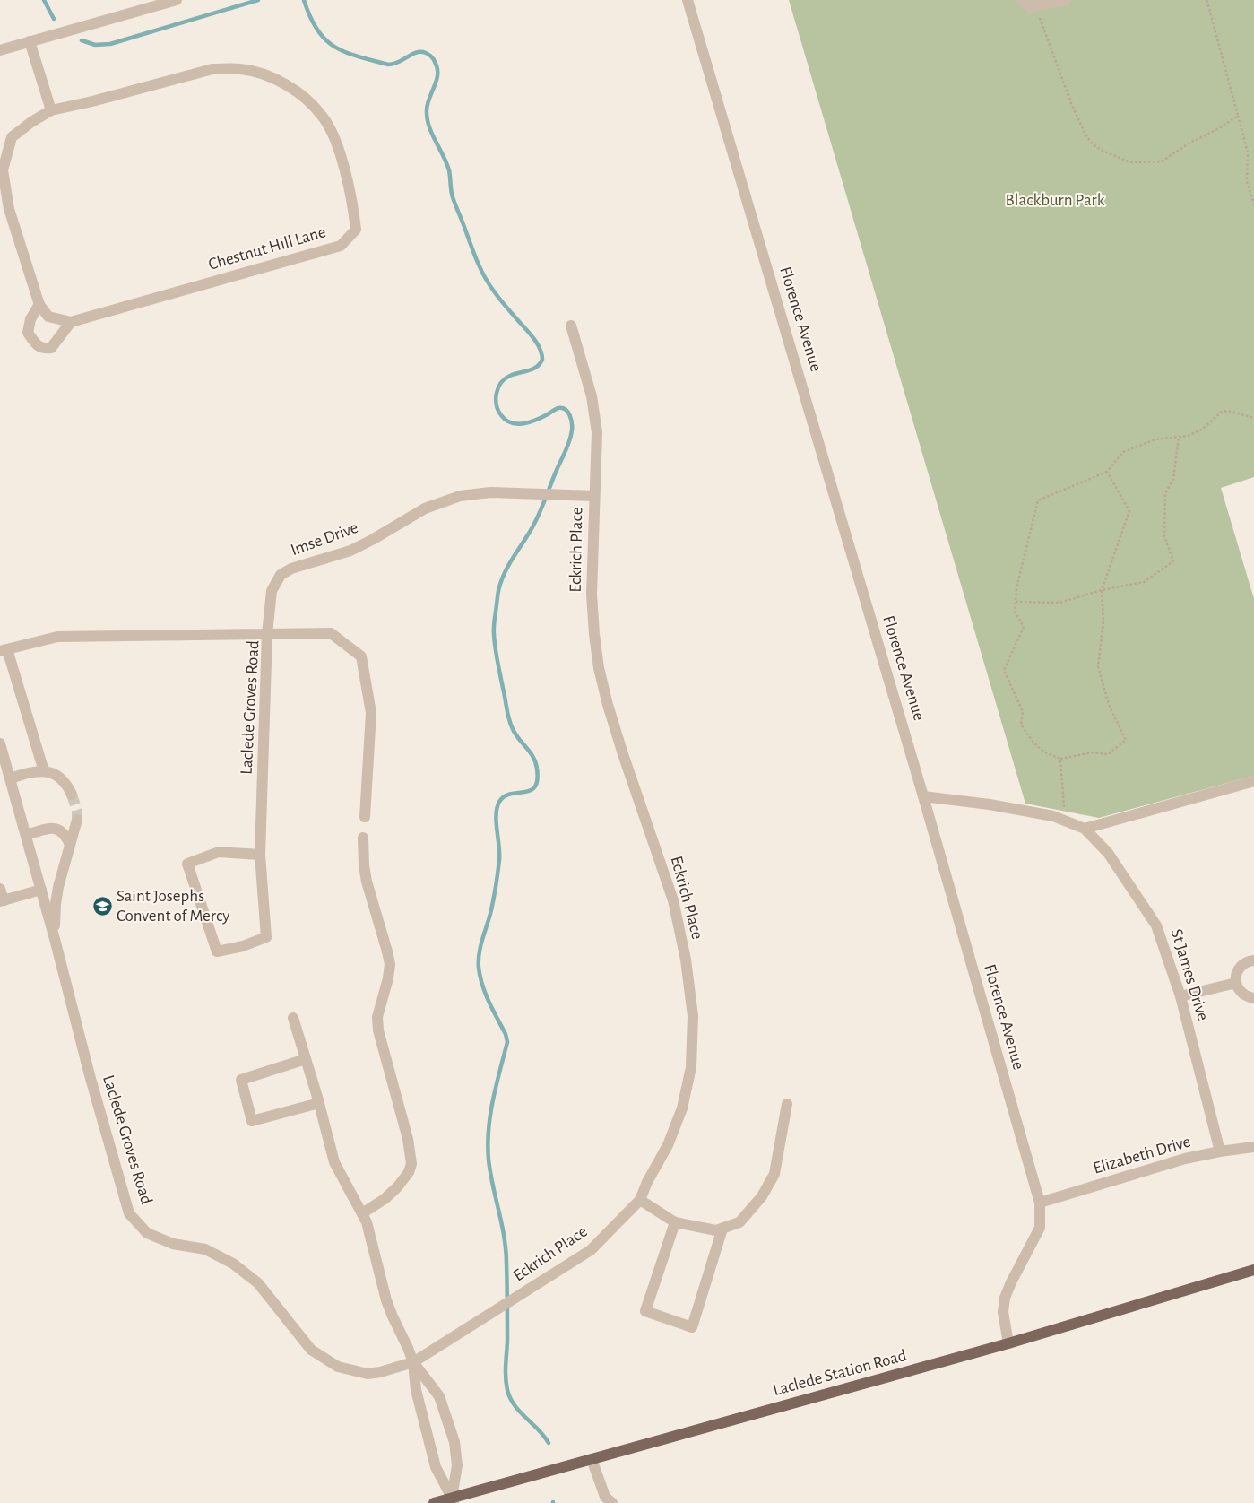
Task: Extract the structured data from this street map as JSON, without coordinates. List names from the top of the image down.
{
  "streets": {
    "main road": ["Laclede Station Road"],
    "street": [
      "Chestnut Hill Lane",
      "Florence Avenue",
      "Imse Drive",
      "Eckrich Place",
      "Laclede Groves Road",
      "St James Drive",
      "Elizabeth Drive"
    ]
  },
  "crossings": [
    ["Florence Avenue", "Elizabeth Drive"],
    ["Florence Avenue", "Laclede Station Road"],
    ["Imse Drive", "Eckrich Place"],
    ["Imse Drive", "Laclede Groves Road"],
    ["Eckrich Place", "Laclede Groves Road"],
    ["St James Drive", "Elizabeth Drive"]
  ],
  "parks": ["Blackburn Park"],
  "places": {
    "school or university": ["Saint Josephs Convent of Mercy"]
  }
}
